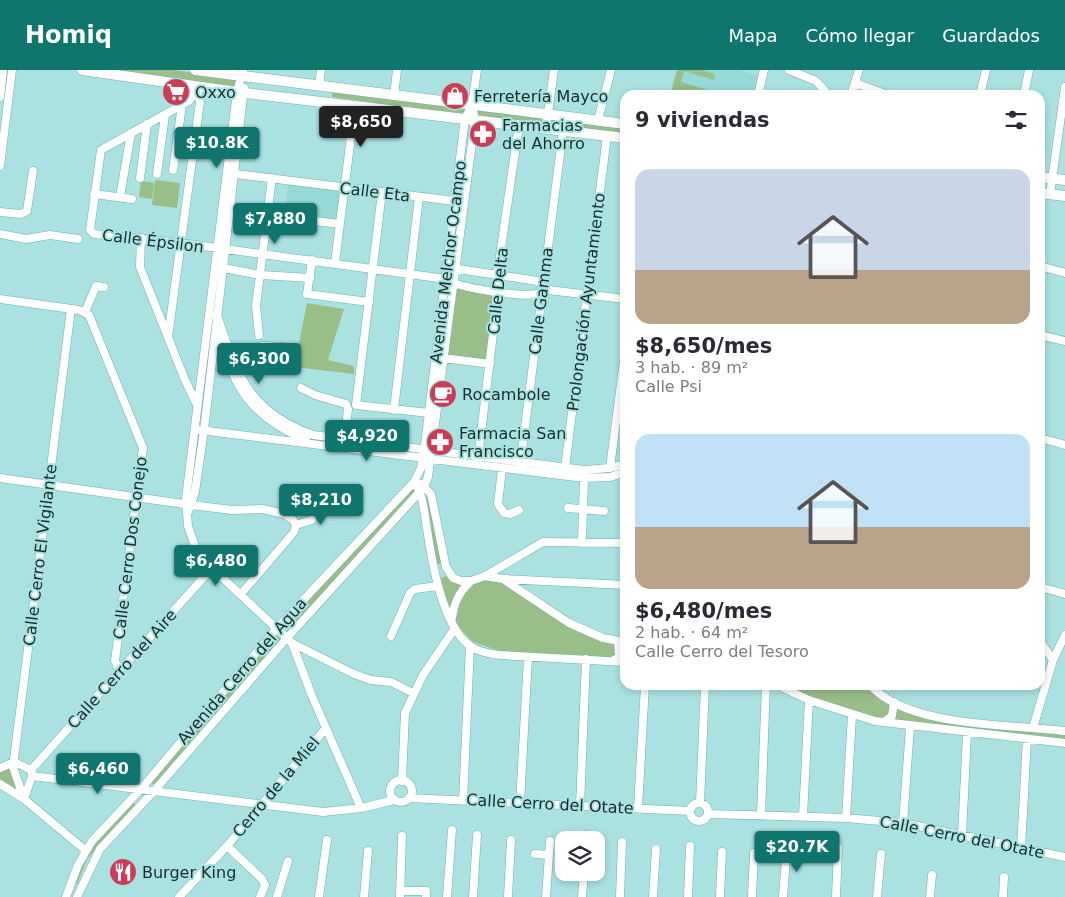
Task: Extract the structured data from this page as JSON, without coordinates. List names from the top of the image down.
{
  "streets": {
    "street": [
      "Calle Eta",
      "Calle Épsilon",
      "Avenida Melchor Ocampo",
      "Calle Delta",
      "Calle Gamma",
      "Prolongación Ayuntamiento",
      "Calle Cerro Dos Conejo",
      "Calle Cerro El Vigilante",
      "Calle Cerro del Aire",
      "Avenida Cerro del Agua",
      "Cerro de la Miel",
      "Calle Cerro del Otate"
    ]
  },
  "crossings": [
    ["Calle Eta", "Avenida Melchor Ocampo"],
    ["Calle Épsilon", "Avenida Melchor Ocampo"],
    ["Calle Épsilon", "Calle Delta"],
    ["Calle Épsilon", "Calle Gamma"],
    ["Calle Épsilon", "Prolongación Ayuntamiento"],
    ["Avenida Melchor Ocampo", "Avenida Cerro del Agua"],
    ["Calle Cerro Dos Conejo", "Calle Cerro del Aire"]
  ],
  "places": {
    "supermarket": ["Oxxo"],
    "shop": ["Ferretería Mayco"],
    "pharmacy": ["Farmacias del Ahorro", "Farmacia San Francisco"],
    "cafe": ["Rocambole"],
    "restaurant": ["Burger King"]
  },
  "page": {
    "header": "Homiq",
    "nav": ["Mapa", "Cómo llegar", "Guardados"],
    "heading": "9 viviendas",
    "price": [
      "$8,650",
      "$10.8K",
      "$7,880",
      "$6,300",
      "$4,920",
      "$8,210",
      "$6,480",
      "$6,460",
      "$20.7K"
    ],
    "list": [
      {
        "name": "$8,650/mes",
        "note": "3 hab. · 89 m² · Calle Psi"
      },
      {
        "name": "$6,480/mes",
        "note": "2 hab. · 64 m² · Calle Cerro del Tesoro"
      }
    ]
  }
}
